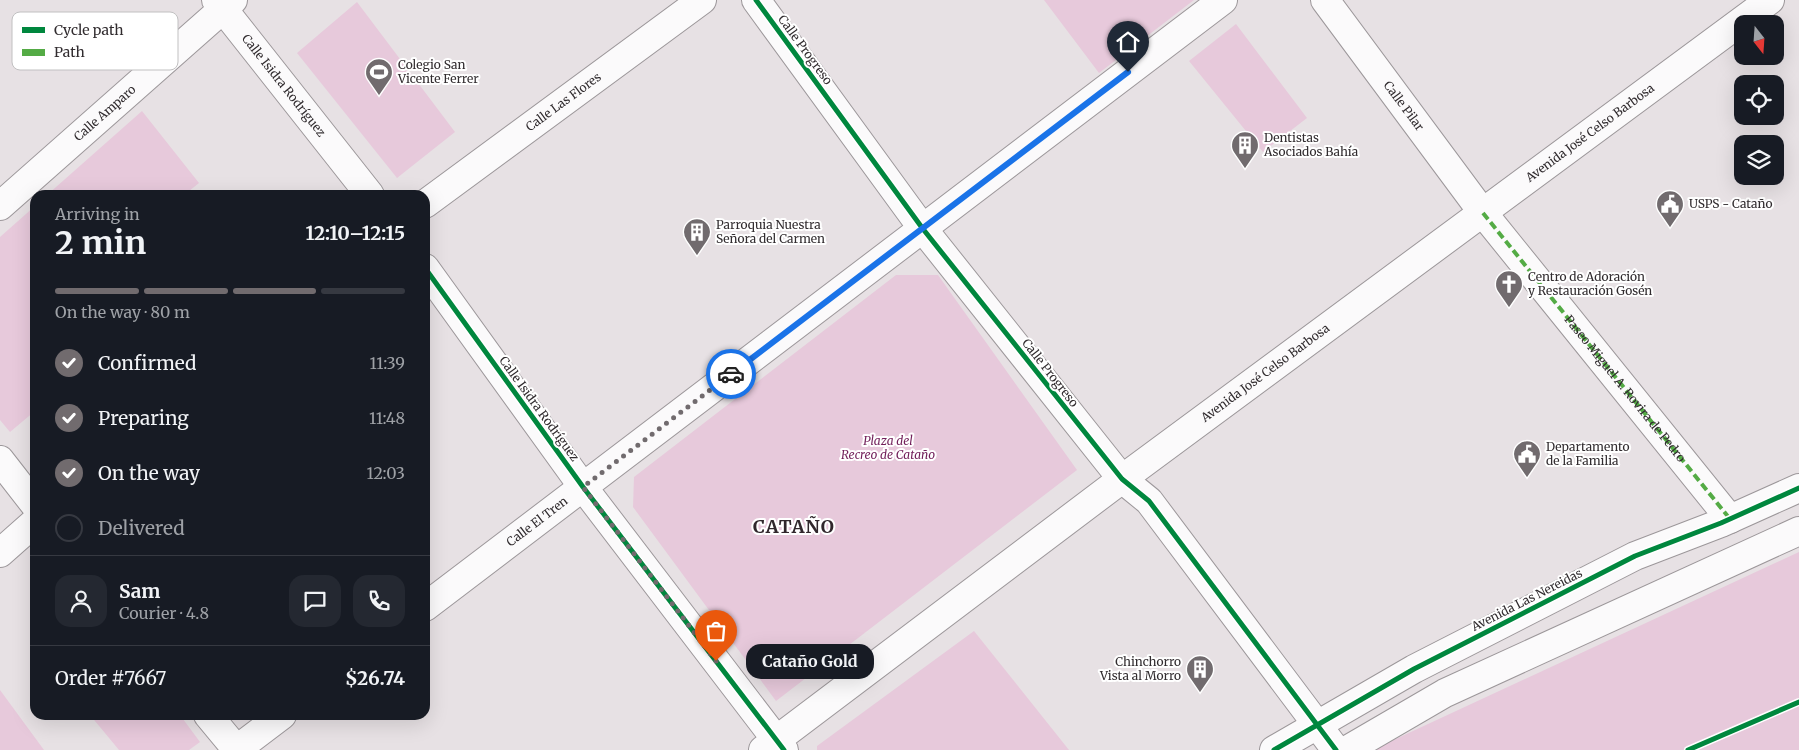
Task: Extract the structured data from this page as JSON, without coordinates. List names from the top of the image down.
{
  "streets": {
    "street": [
      "Calle Progreso",
      "Calle Isidra Rodríguez",
      "Calle Las Flores",
      "Calle Pilar",
      "Calle Amparo",
      "Avenida José Celso Barbosa",
      "Paseo Miguel A. Rovira de Pedro",
      "Calle El Tren",
      "Avenida Las Nereidas"
    ]
  },
  "crossings": [
    ["Calle Progreso", "Avenida José Celso Barbosa"],
    ["Calle Progreso", "Calle El Tren"],
    ["Calle Progreso", "Avenida Las Nereidas"],
    ["Calle Isidra Rodríguez", "Calle Amparo"],
    ["Calle Isidra Rodríguez", "Avenida José Celso Barbosa"],
    ["Calle Isidra Rodríguez", "Calle El Tren"],
    ["Calle Pilar", "Avenida José Celso Barbosa"],
    ["Calle Pilar", "Paseo Miguel A. Rovira de Pedro"],
    ["Avenida José Celso Barbosa", "Paseo Miguel A. Rovira de Pedro"],
    ["Paseo Miguel A. Rovira de Pedro", "Avenida Las Nereidas"]
  ],
  "districts": ["CATAÑO"],
  "parks": ["Plaza del Recreo de Cataño"],
  "places": {
    "sports": ["Colegio San Vicente Ferrer"],
    "building": ["Dentistas Asociados Bahía", "Parroquia Nuestra Señora del Carmen", "Chinchorro Vista al Morro"],
    "public building": ["USPS - Cataño", "Departamento de la Familia"],
    "church": ["Centro de Adoración y Restauración Gosén"],
    "other": ["Cataño Gold"]
  },
  "legend": ["Cycle path", "Path"],
  "north": "bottom",
  "page": {
    "heading": ["2 min", "Arriving in", "12:10–12:15"],
    "panel": [
      "Sam",
      "Courier · 4.8",
      "Order #7667",
      "$26.74"
    ],
    "bar": "On the way · 80 m",
    "list": [
      ["Confirmed", "11:39"],
      ["Preparing", "11:48"],
      ["On the way", "12:03"],
      "Delivered"
    ],
    "bubble": "Cataño Gold"
  }
}
